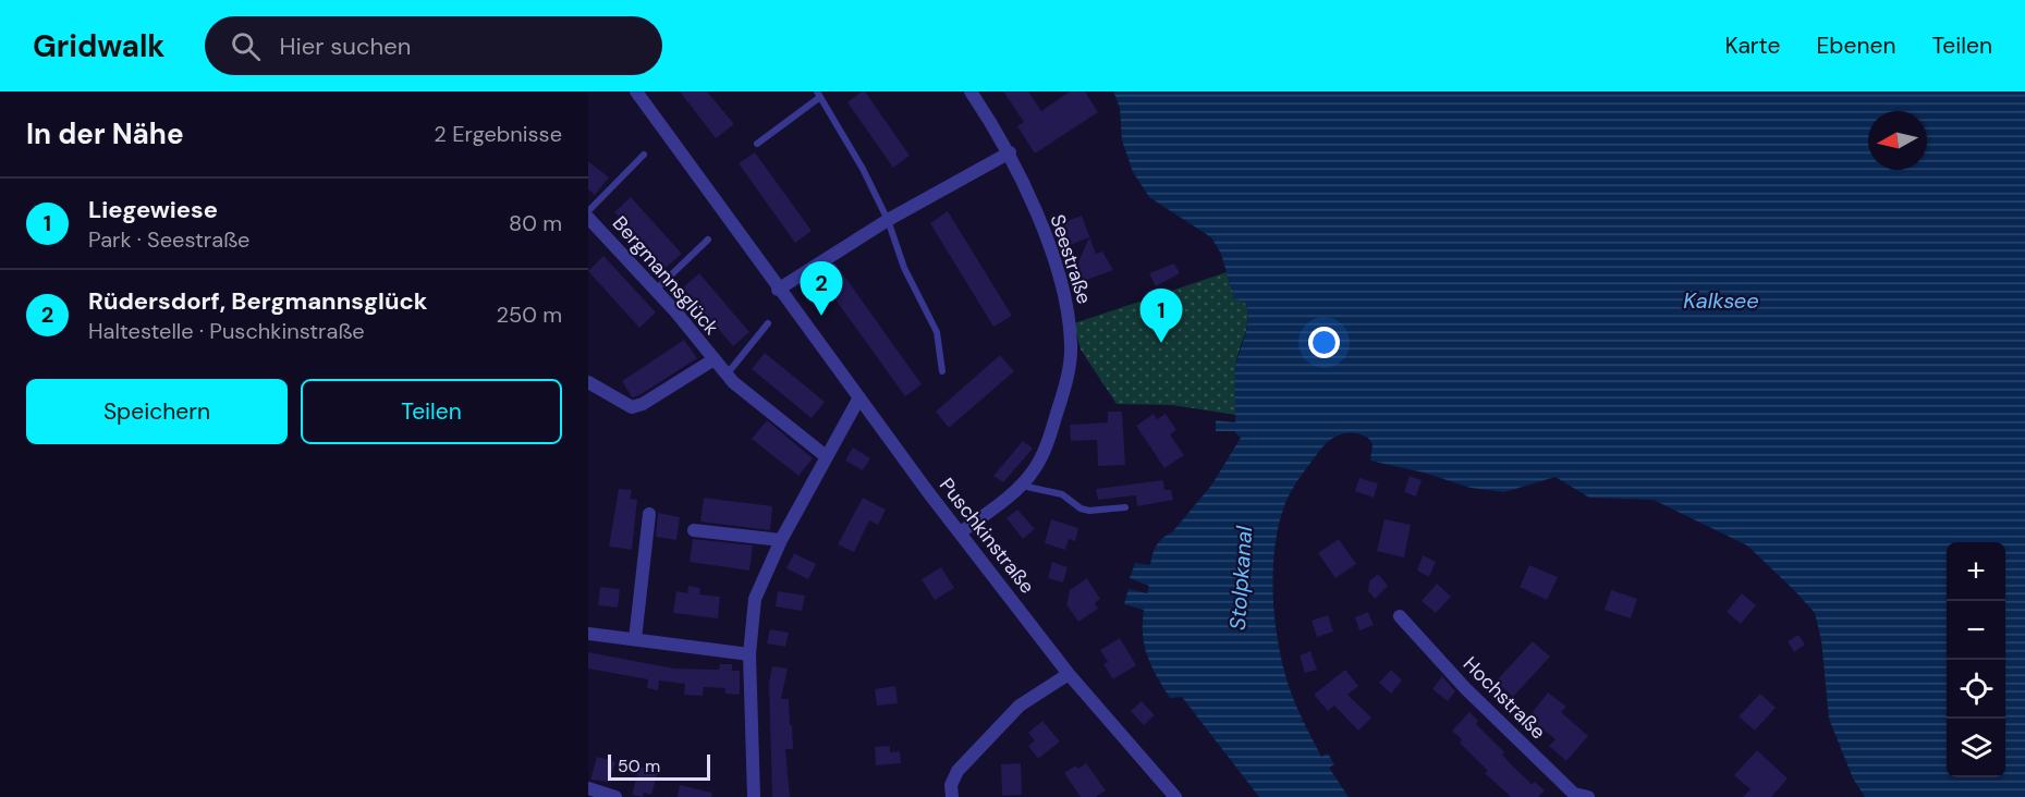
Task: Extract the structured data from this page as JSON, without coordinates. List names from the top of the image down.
{
  "streets": {
    "street": [
      "Seestraße",
      "Bergmannsglück",
      "Puschkinstraße",
      "Hochstraße"
    ]
  },
  "crossings": [
    ["Seestraße", "Puschkinstraße"]
  ],
  "water": ["Kalksee", "Stolpkanal"],
  "scale_bar": "50 m",
  "north": "left",
  "page": {
    "header": "Gridwalk",
    "search": "Hier suchen",
    "nav": ["Karte", "Ebenen", "Teilen"],
    "heading": ["In der Nähe", "2 Ergebnisse"],
    "list": [
      {
        "mark": "1",
        "name": "Liegewiese",
        "note": "Park · Seestraße",
        "value": "80 m"
      },
      {
        "mark": "2",
        "name": "Rüdersdorf, Bergmannsglück",
        "note": "Haltestelle · Puschkinstraße",
        "value": "250 m"
      }
    ],
    "pins": ["2", "1"],
    "buttons": ["Speichern", "Teilen"],
    "map_buttons": ["+", "−"],
    "scale": "50 m"
  }
}
